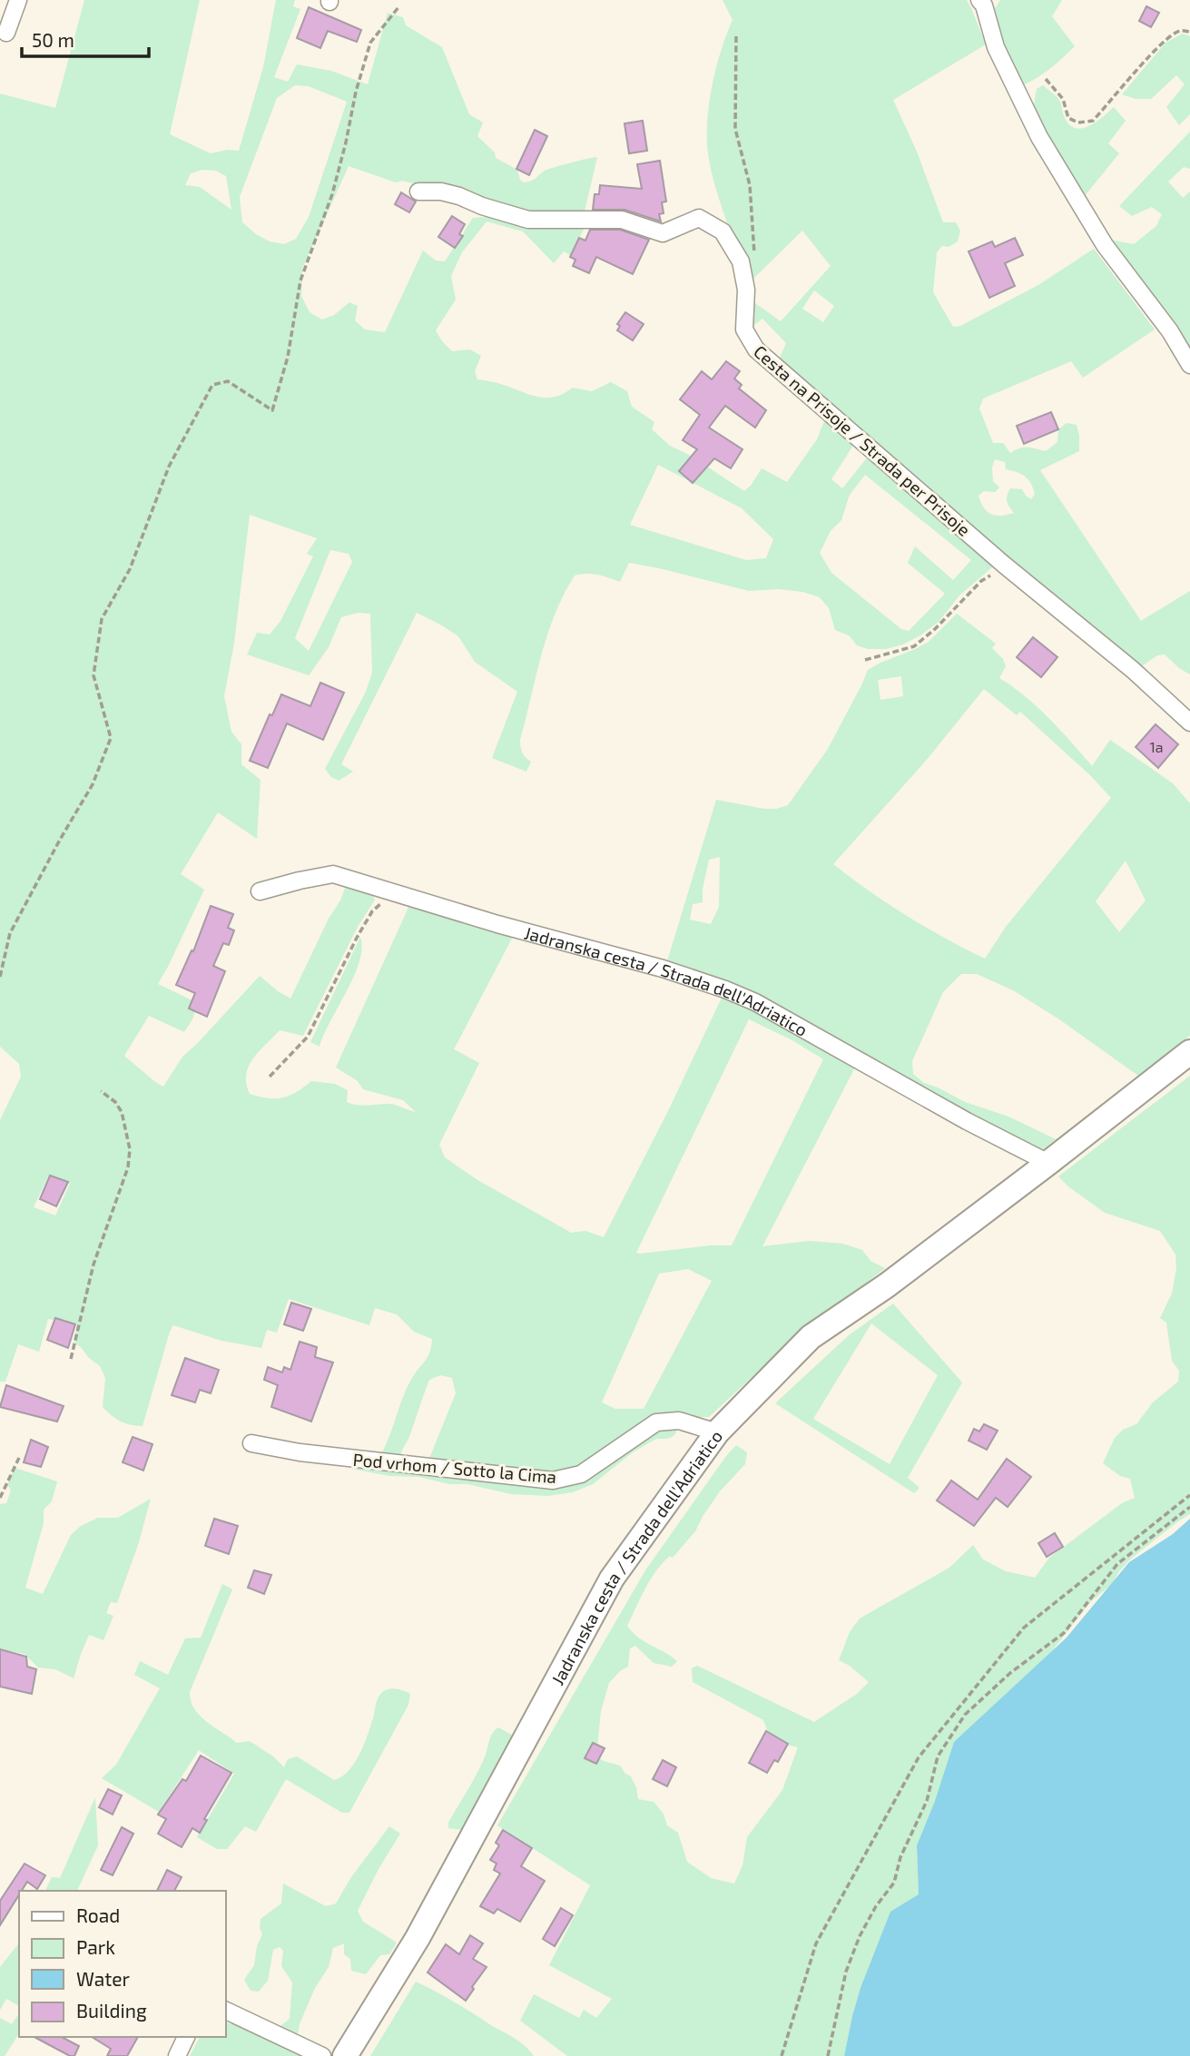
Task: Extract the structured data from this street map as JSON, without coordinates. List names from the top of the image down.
{
  "streets": {
    "main road": ["Jadranska cesta / Strada dell'Adriatico"],
    "street": ["Cesta na Prisoje / Strada per Prisoje", "Pod vrhom / Sotto la Cima"]
  },
  "crossings": [
    ["Jadranska cesta / Strada dell'Adriatico", "Pod vrhom / Sotto la Cima"]
  ],
  "house_numbers": ["1a"],
  "legend": [
    "Road",
    "Park",
    "Water",
    "Building"
  ],
  "scale_bar": "50 m"
}
